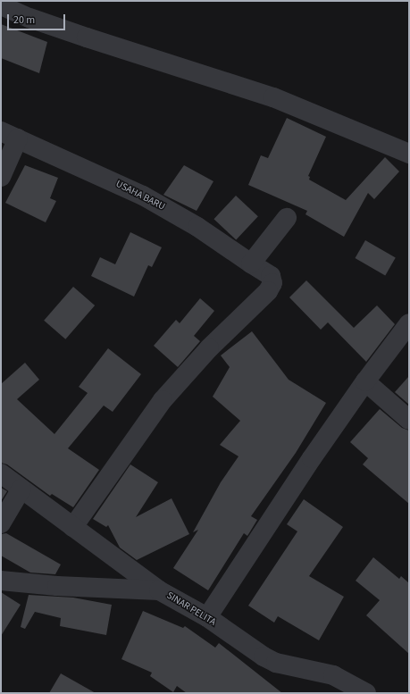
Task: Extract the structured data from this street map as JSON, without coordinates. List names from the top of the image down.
{
  "streets": {
    "street": ["USAHA BARU", "SINAR PELITA"]
  },
  "scale_bar": "20 m"
}
